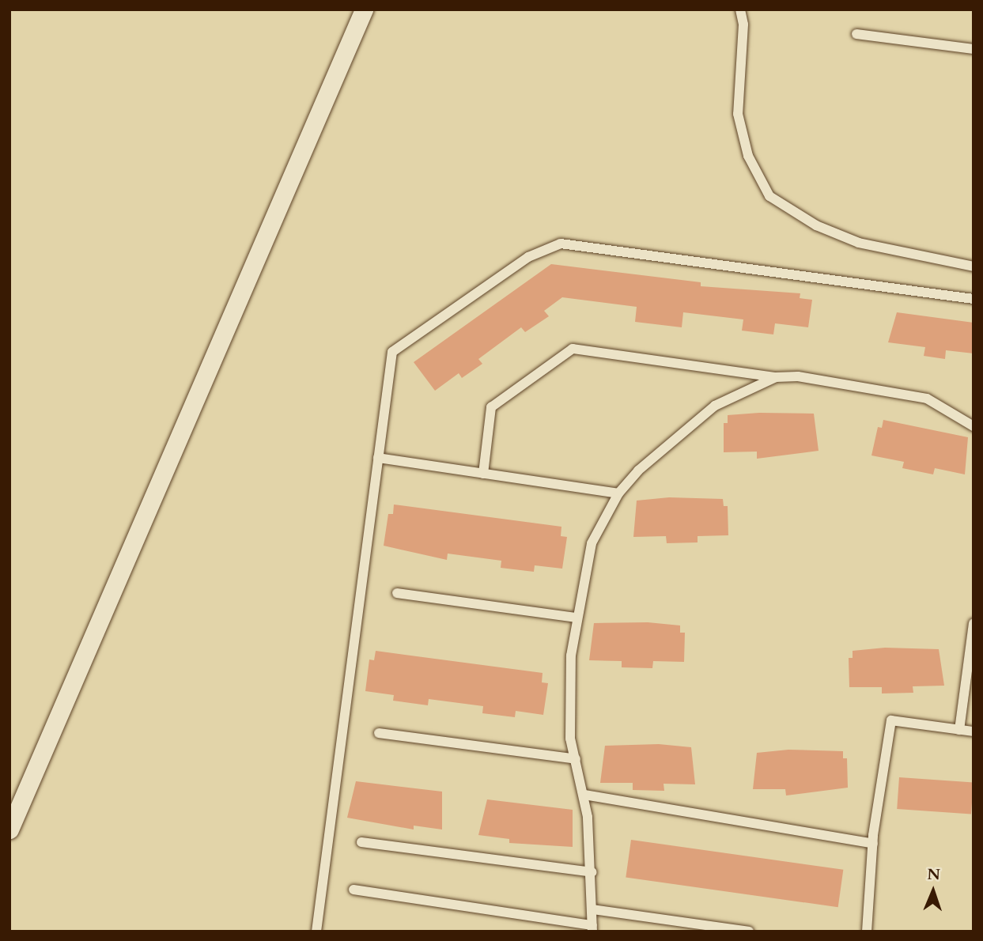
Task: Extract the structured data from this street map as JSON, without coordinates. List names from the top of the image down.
{
  "north": "top"
}
